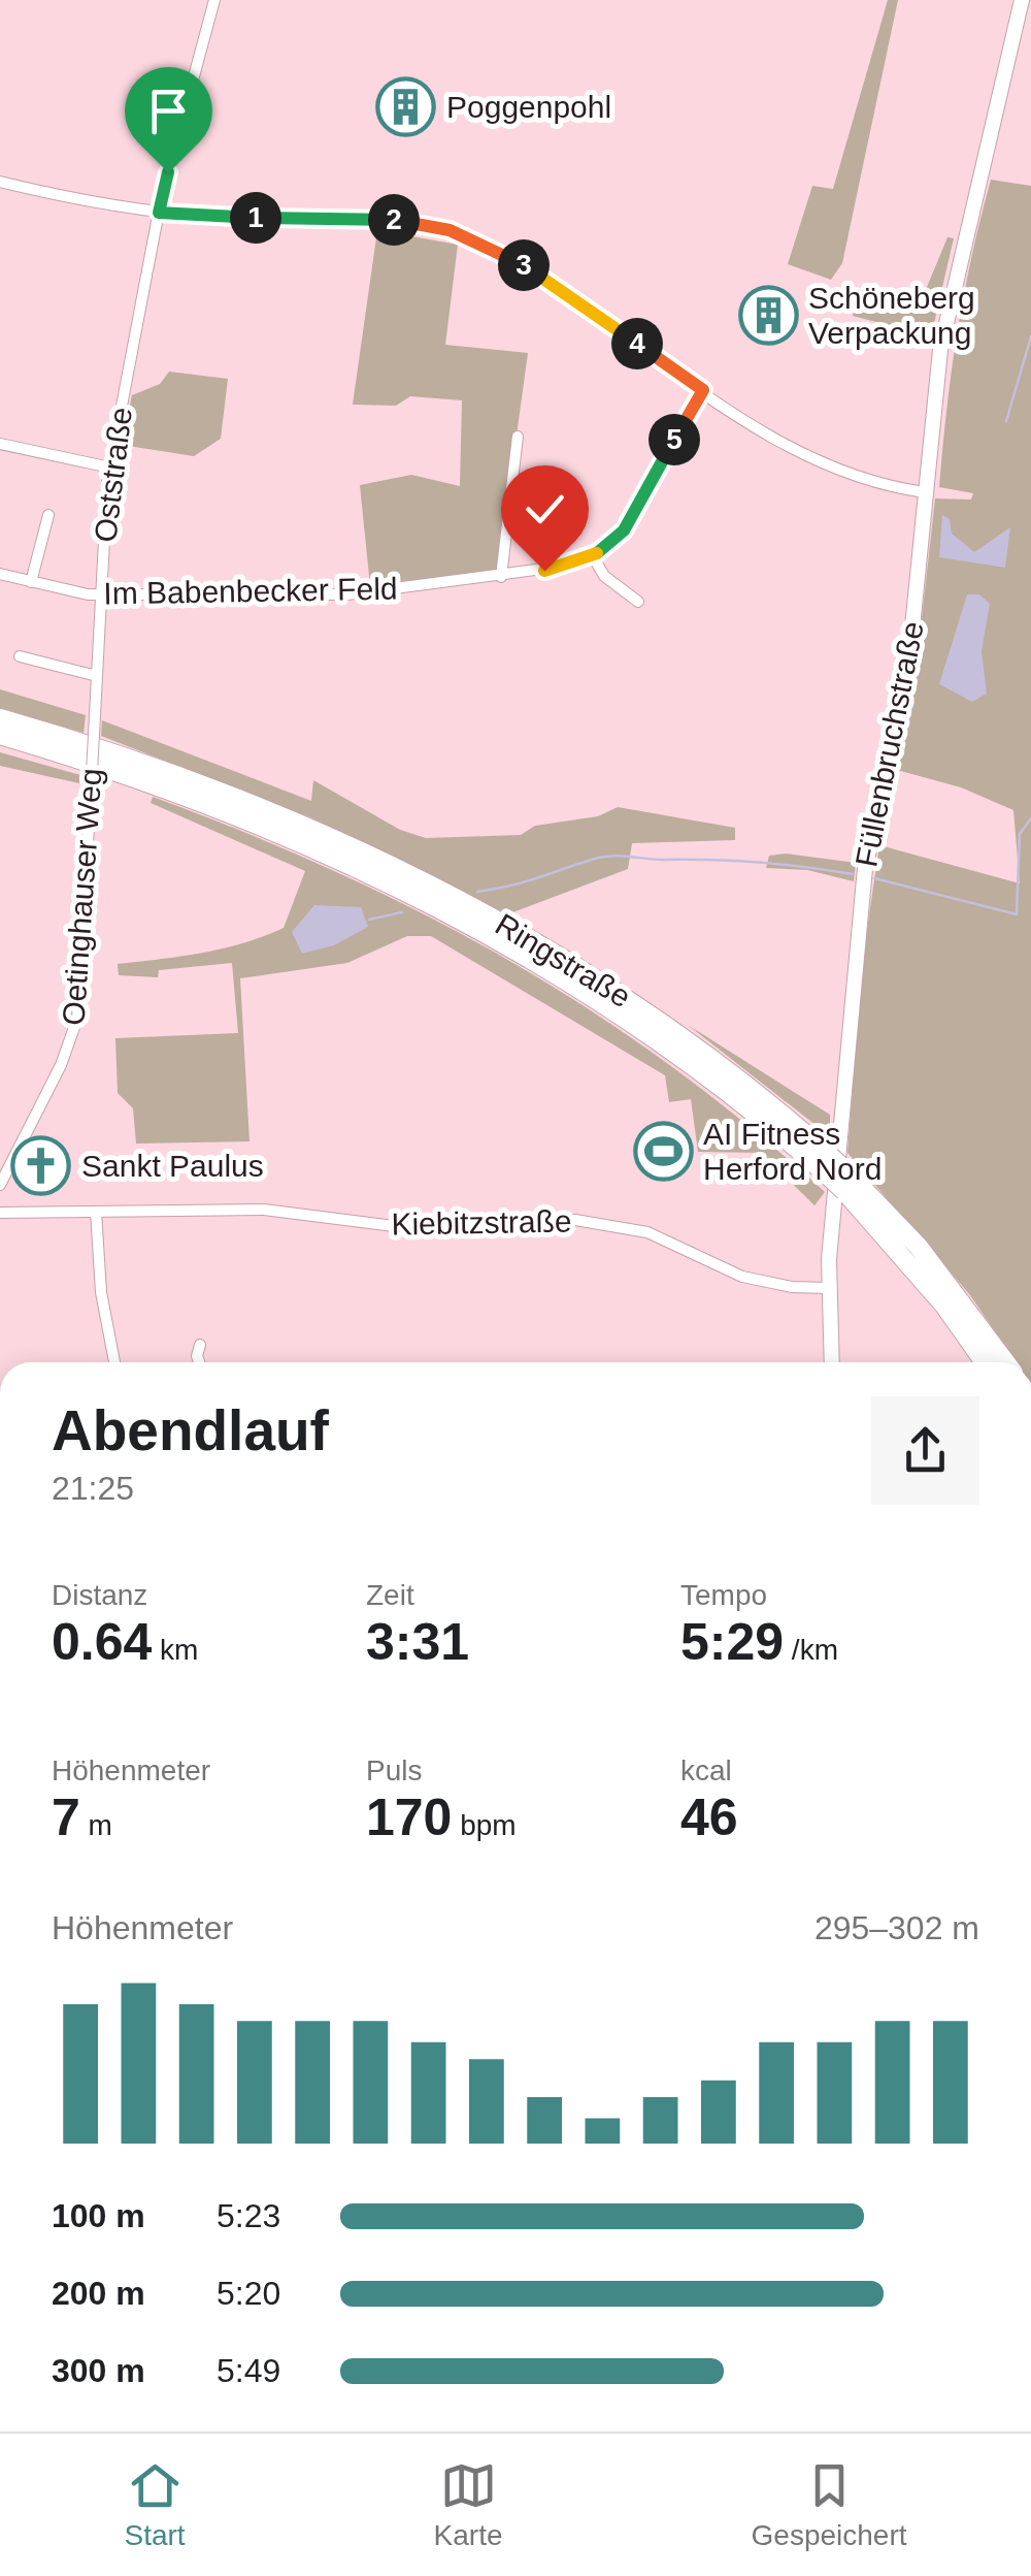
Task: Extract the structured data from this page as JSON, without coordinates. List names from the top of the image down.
{
  "streets": {
    "highway": ["Ringstraße"],
    "street": [
      "Oststraße",
      "Im Babenbecker Feld",
      "Füllenbruchstraße",
      "Oetinghauser Weg",
      "Kiebitzstraße"
    ]
  },
  "crossings": [
    ["Oststraße", "Im Babenbecker Feld"],
    ["Oststraße", "Oetinghauser Weg"],
    ["Füllenbruchstraße", "Kiebitzstraße"]
  ],
  "places": {
    "building": ["Poggenpohl", "Schöneberg Verpackung"],
    "sports": ["AI Fitness Herford Nord"],
    "church": ["Sankt Paulus"]
  },
  "page": {
    "pins": [
      "1",
      "2",
      "3",
      "4",
      "5"
    ],
    "heading": ["Abendlauf", "21:25"],
    "stats": [
      ["Distanz", "0.64 km"],
      ["Zeit", "3:31"],
      ["Tempo", "5:29 /km"],
      ["Höhenmeter", "7 m"],
      ["Puls", "170 bpm"],
      ["kcal", "46"]
    ],
    "chart": ["Höhenmeter", "295–302 m"],
    "list": [
      {
        "name": "100 m",
        "note": "5:23"
      },
      {
        "name": "200 m",
        "note": "5:20"
      },
      {
        "name": "300 m",
        "note": "5:49"
      }
    ],
    "tabs": ["Start", "Karte", "Gespeichert"]
  }
}
